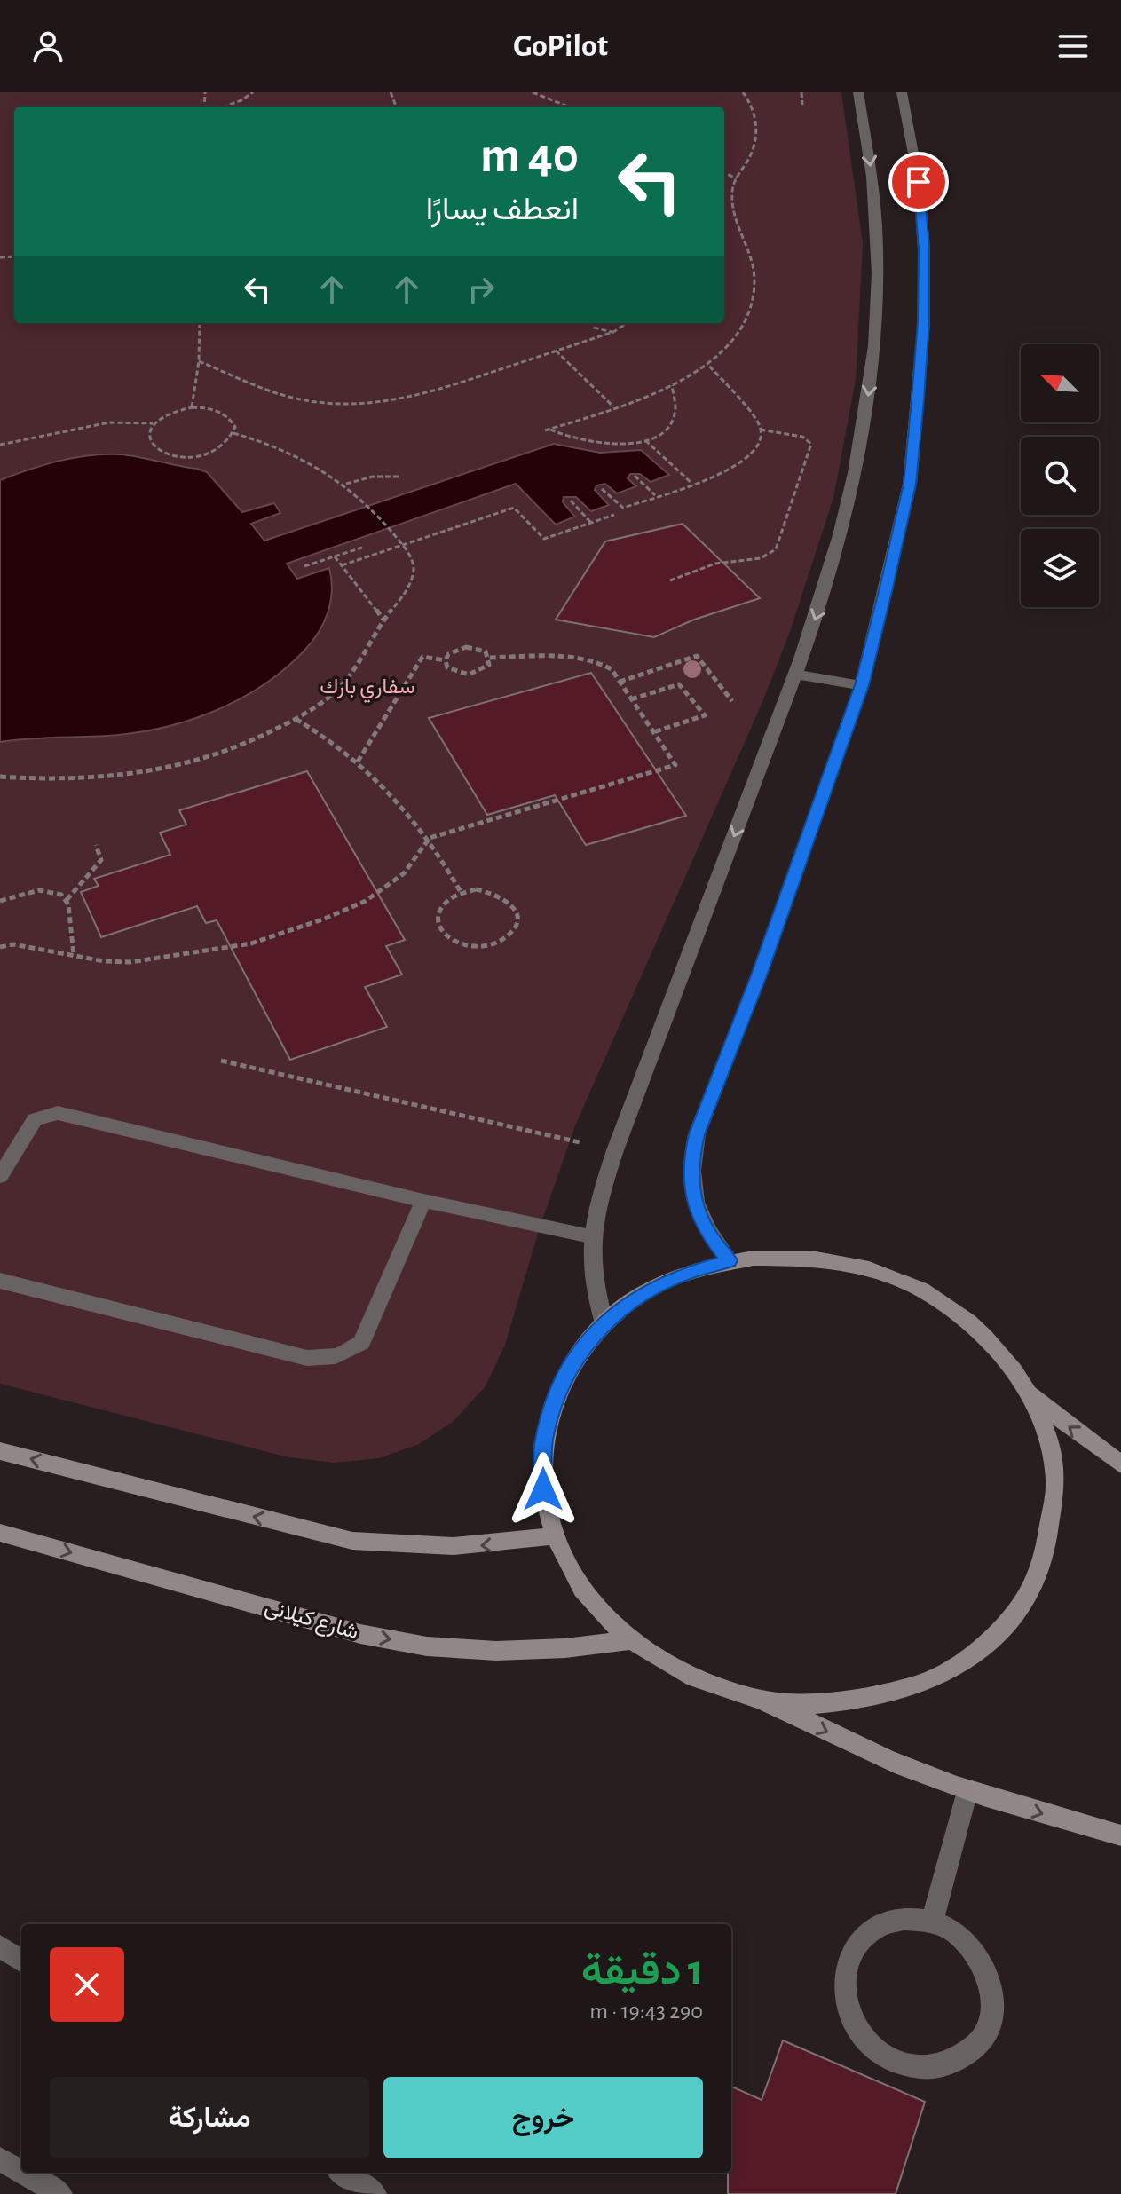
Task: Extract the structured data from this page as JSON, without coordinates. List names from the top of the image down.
{
  "streets": {
    "street": ["شارع كيلانى"]
  },
  "parks": ["سفاري بارك"],
  "north": "top left",
  "page": {
    "header": "GoPilot",
    "turn": ["40 m", "انعطف يسارًا"],
    "heading": ["1 دقيقة", "290 m · 19:43"],
    "buttons": ["خروج", "مشاركة"]
  }
}
